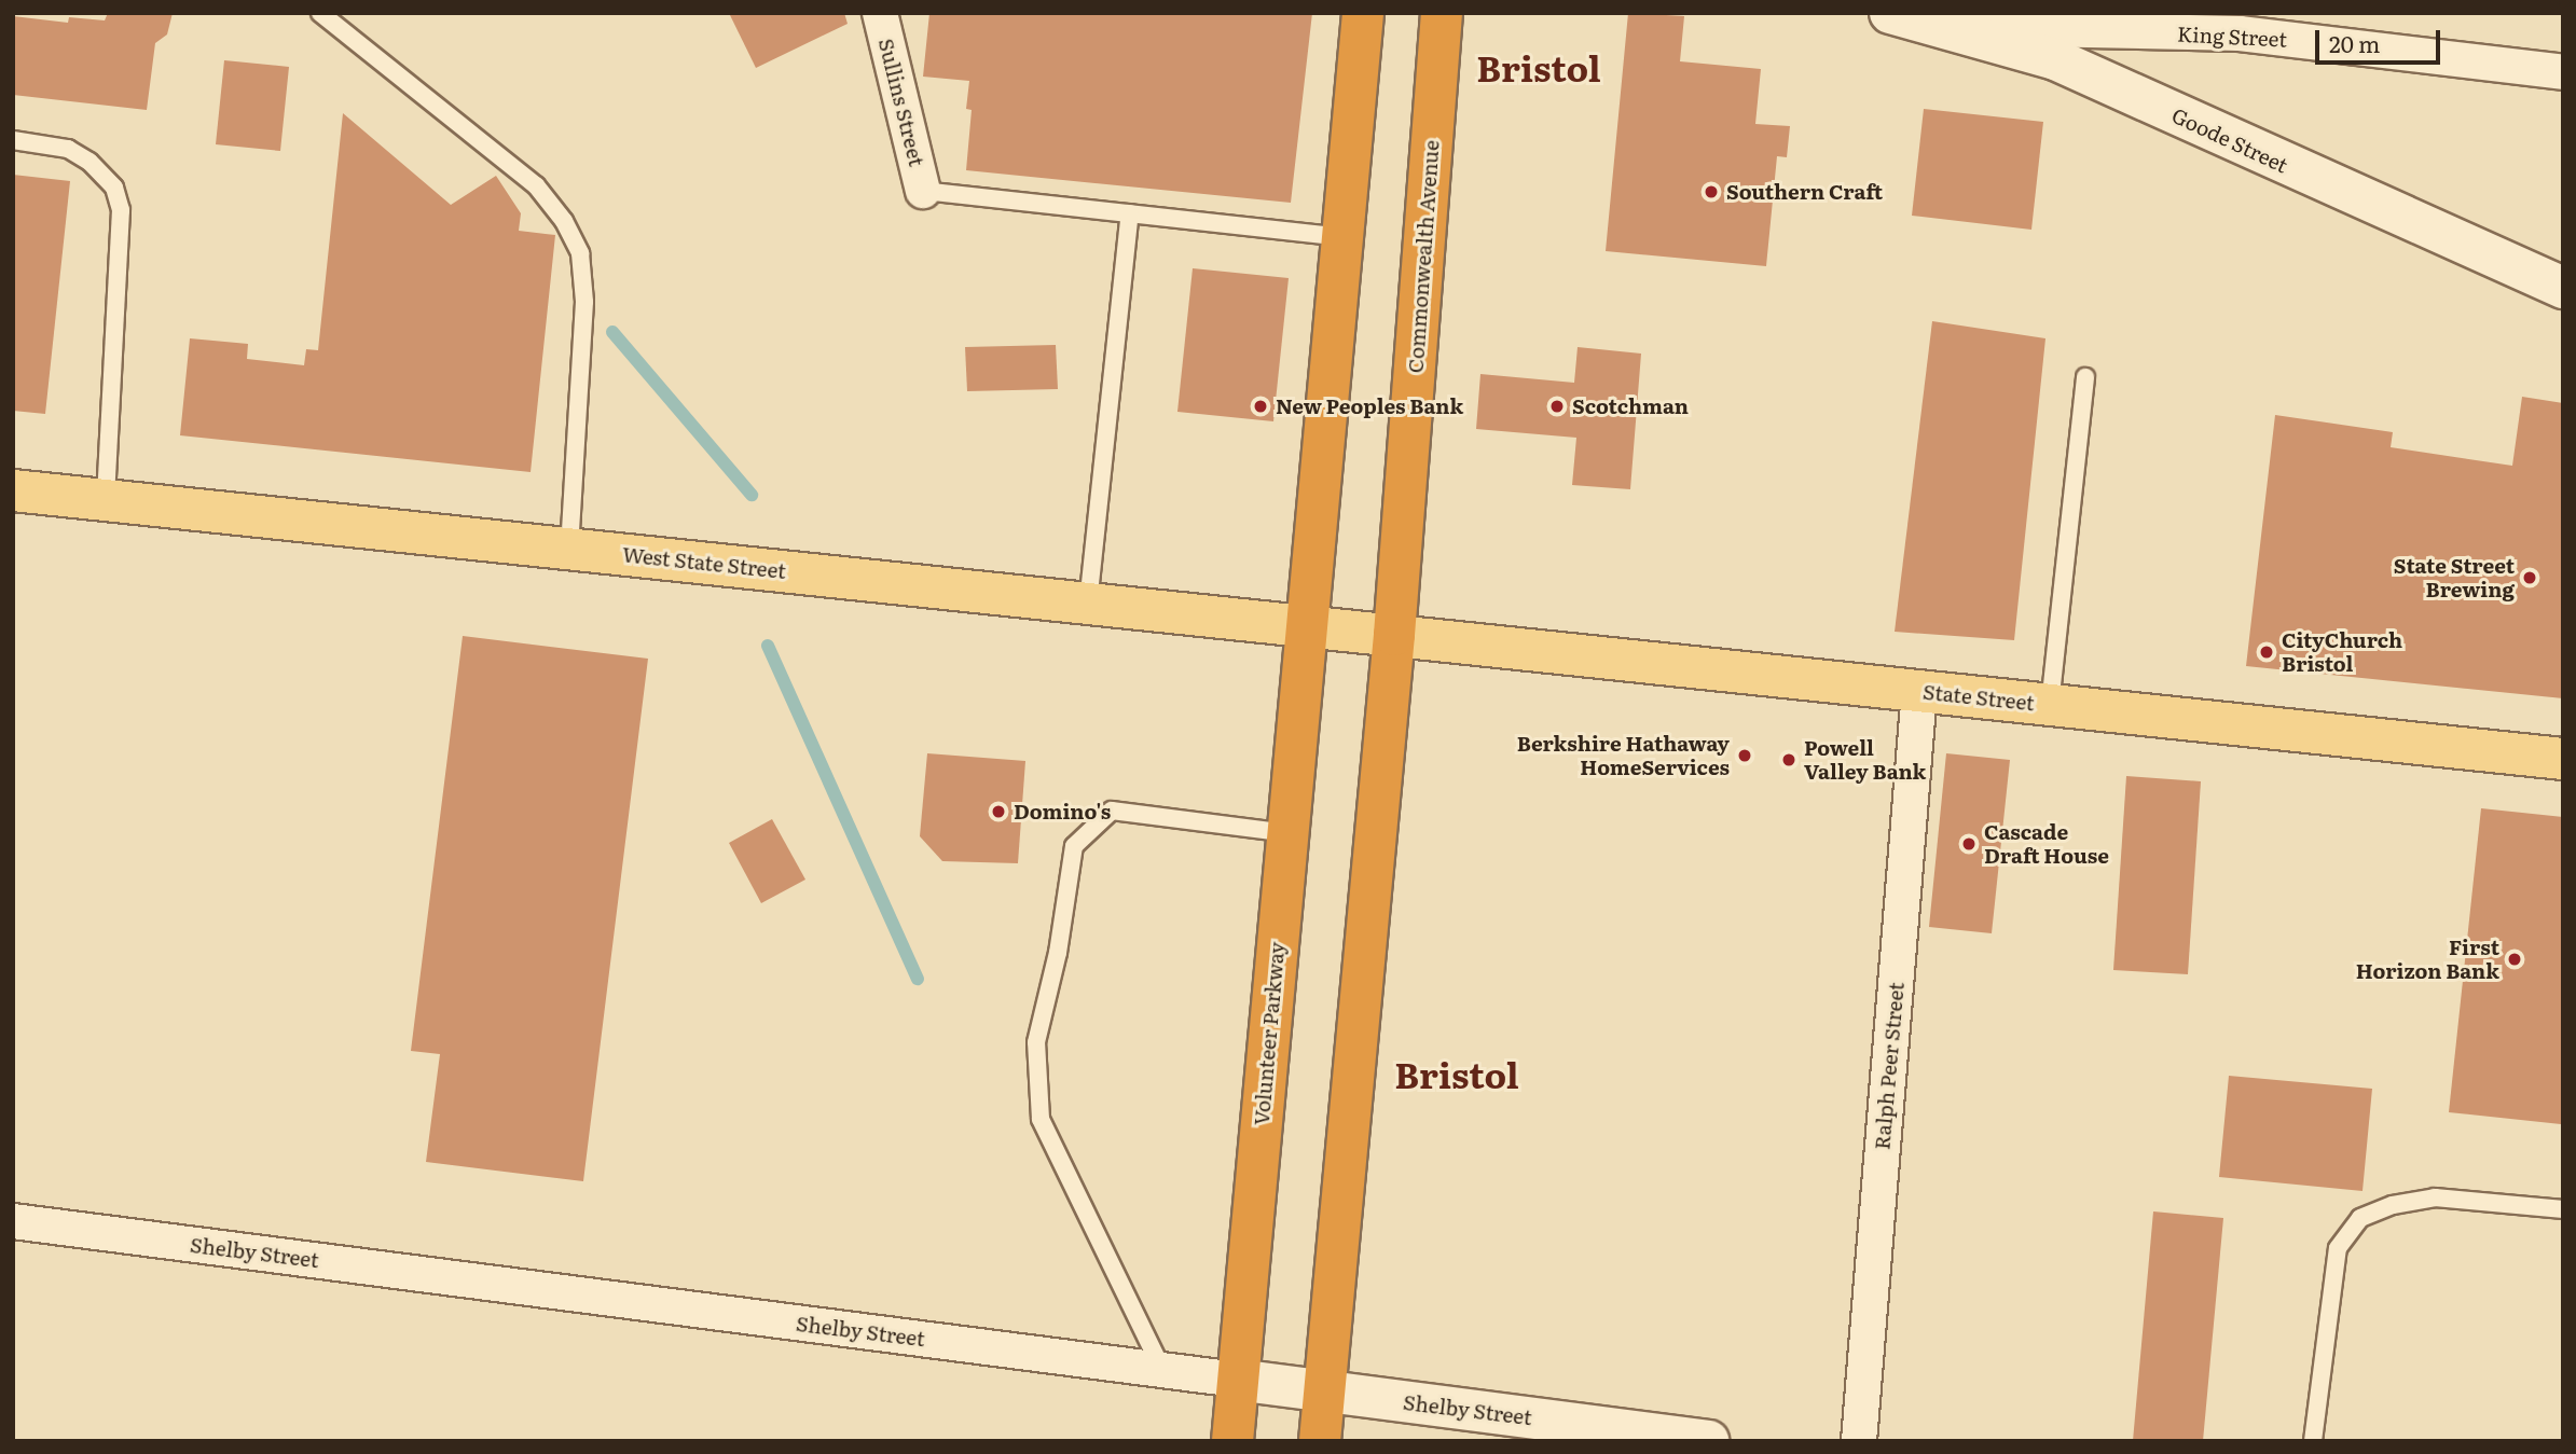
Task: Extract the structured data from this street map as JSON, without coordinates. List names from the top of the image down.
{
  "streets": {
    "highway": ["Commonwealth Avenue", "Volunteer Parkway"],
    "main road": [
      "Goode Street",
      "West State Street",
      "State Street",
      "Shelby Street"
    ],
    "street": ["King Street", "Sullins Street", "Ralph Peer Street"]
  },
  "crossings": [
    ["King Street", "Goode Street"],
    ["Commonwealth Avenue", "West State Street"],
    ["Commonwealth Avenue", "State Street"],
    ["West State Street", "State Street"],
    ["West State Street", "Volunteer Parkway"],
    ["State Street", "Ralph Peer Street"],
    ["Volunteer Parkway", "Shelby Street"]
  ],
  "districts": ["Bristol", "Bristol"],
  "places": [
    "Southern Craft",
    "New Peoples Bank",
    "Scotchman",
    "State Street Brewing",
    "CityChurch Bristol",
    "Berkshire Hathaway HomeServices",
    "Powell Valley Bank",
    "Domino's",
    "Cascade Draft House",
    "First Horizon Bank"
  ],
  "scale_bar": "20 m"
}
